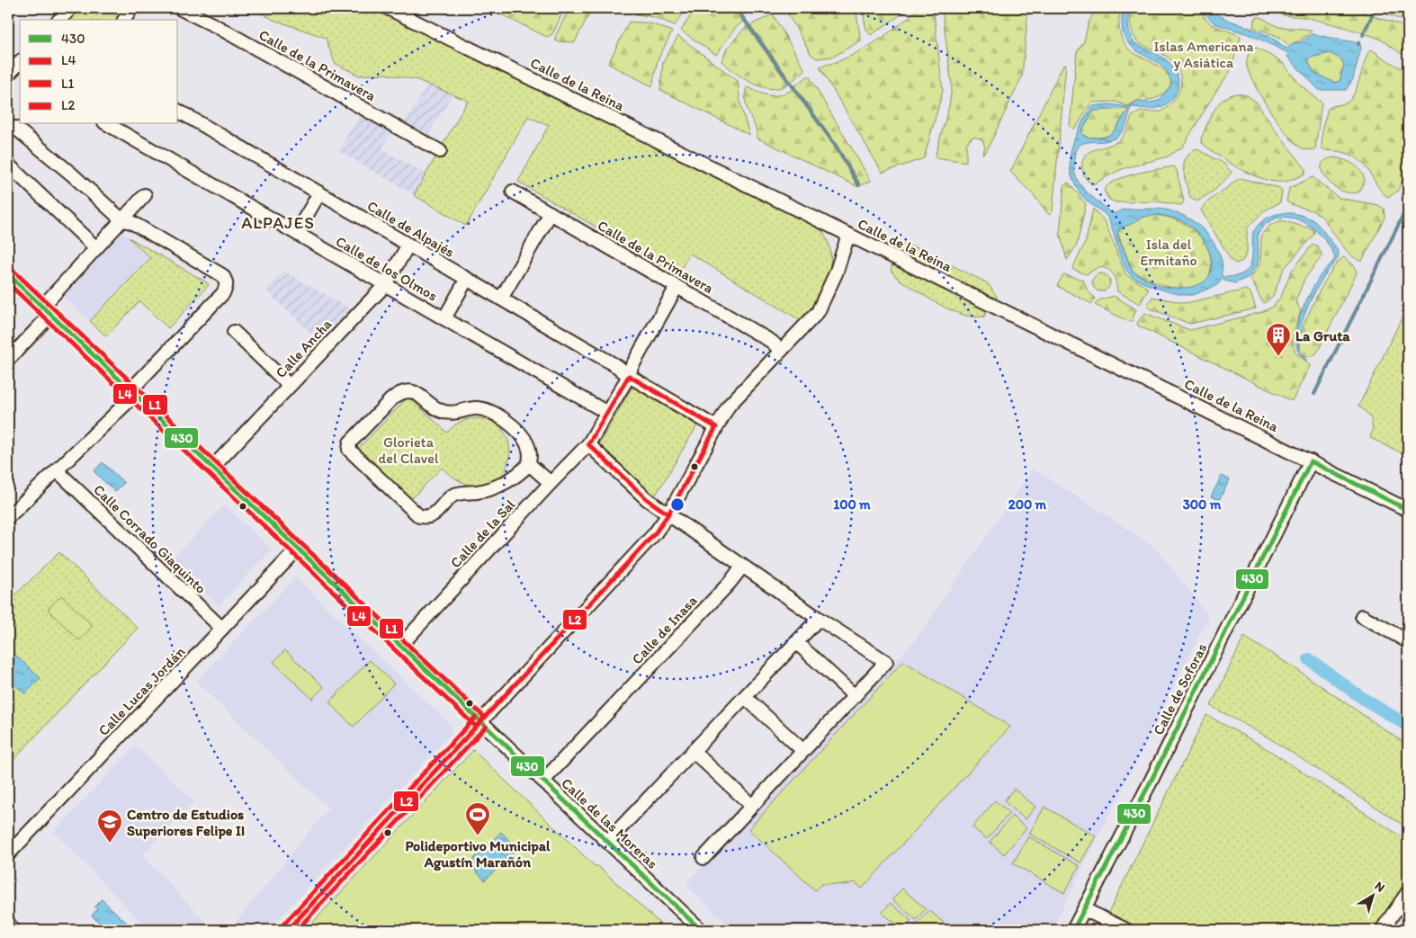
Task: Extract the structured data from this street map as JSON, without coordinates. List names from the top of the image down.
{
  "streets": {
    "street": [
      "Calle de la Primavera",
      "Calle de la Reina",
      "Calle de Alpajés",
      "Calle de los Olmos",
      "Calle Ancha",
      "Calle de la Sal",
      "Calle Corrado Giaquinto",
      "Calle de Inasa",
      "Calle de Soforas",
      "Calle Lucas Jordán",
      "Calle de las Moreras"
    ]
  },
  "crossings": [
    ["Calle de la Reina", "Calle de Soforas"],
    ["Calle de Alpajés", "Calle Ancha"],
    ["Calle de Alpajés", "Calle de la Sal"],
    ["Calle de los Olmos", "Calle Ancha"],
    ["Calle de los Olmos", "Calle de la Sal"],
    ["Calle Ancha", "Calle de las Moreras"],
    ["Calle de la Sal", "Calle de las Moreras"],
    ["Calle Corrado Giaquinto", "Calle Lucas Jordán"],
    ["Calle de Inasa", "Calle de las Moreras"],
    ["Calle Lucas Jordán", "Calle de las Moreras"]
  ],
  "districts": ["ALPAJES"],
  "parks": ["Islas Americana y Asiática", "Isla del Ermitaño", "Glorieta del Clavel"],
  "places": {
    "building": ["La Gruta"],
    "sports": ["Polideportivo Municipal Agustín Marañón"],
    "school or university": ["Centro de Estudios Superiores Felipe II"]
  },
  "lines": [
    "transit line L1",
    "transit line 430",
    "transit line L4",
    "transit line L2"
  ],
  "legend": [
    "430",
    "L4",
    "L1",
    "L2"
  ],
  "north": "top right",
  "rings": ["100 m", "200 m", "300 m"]
}
